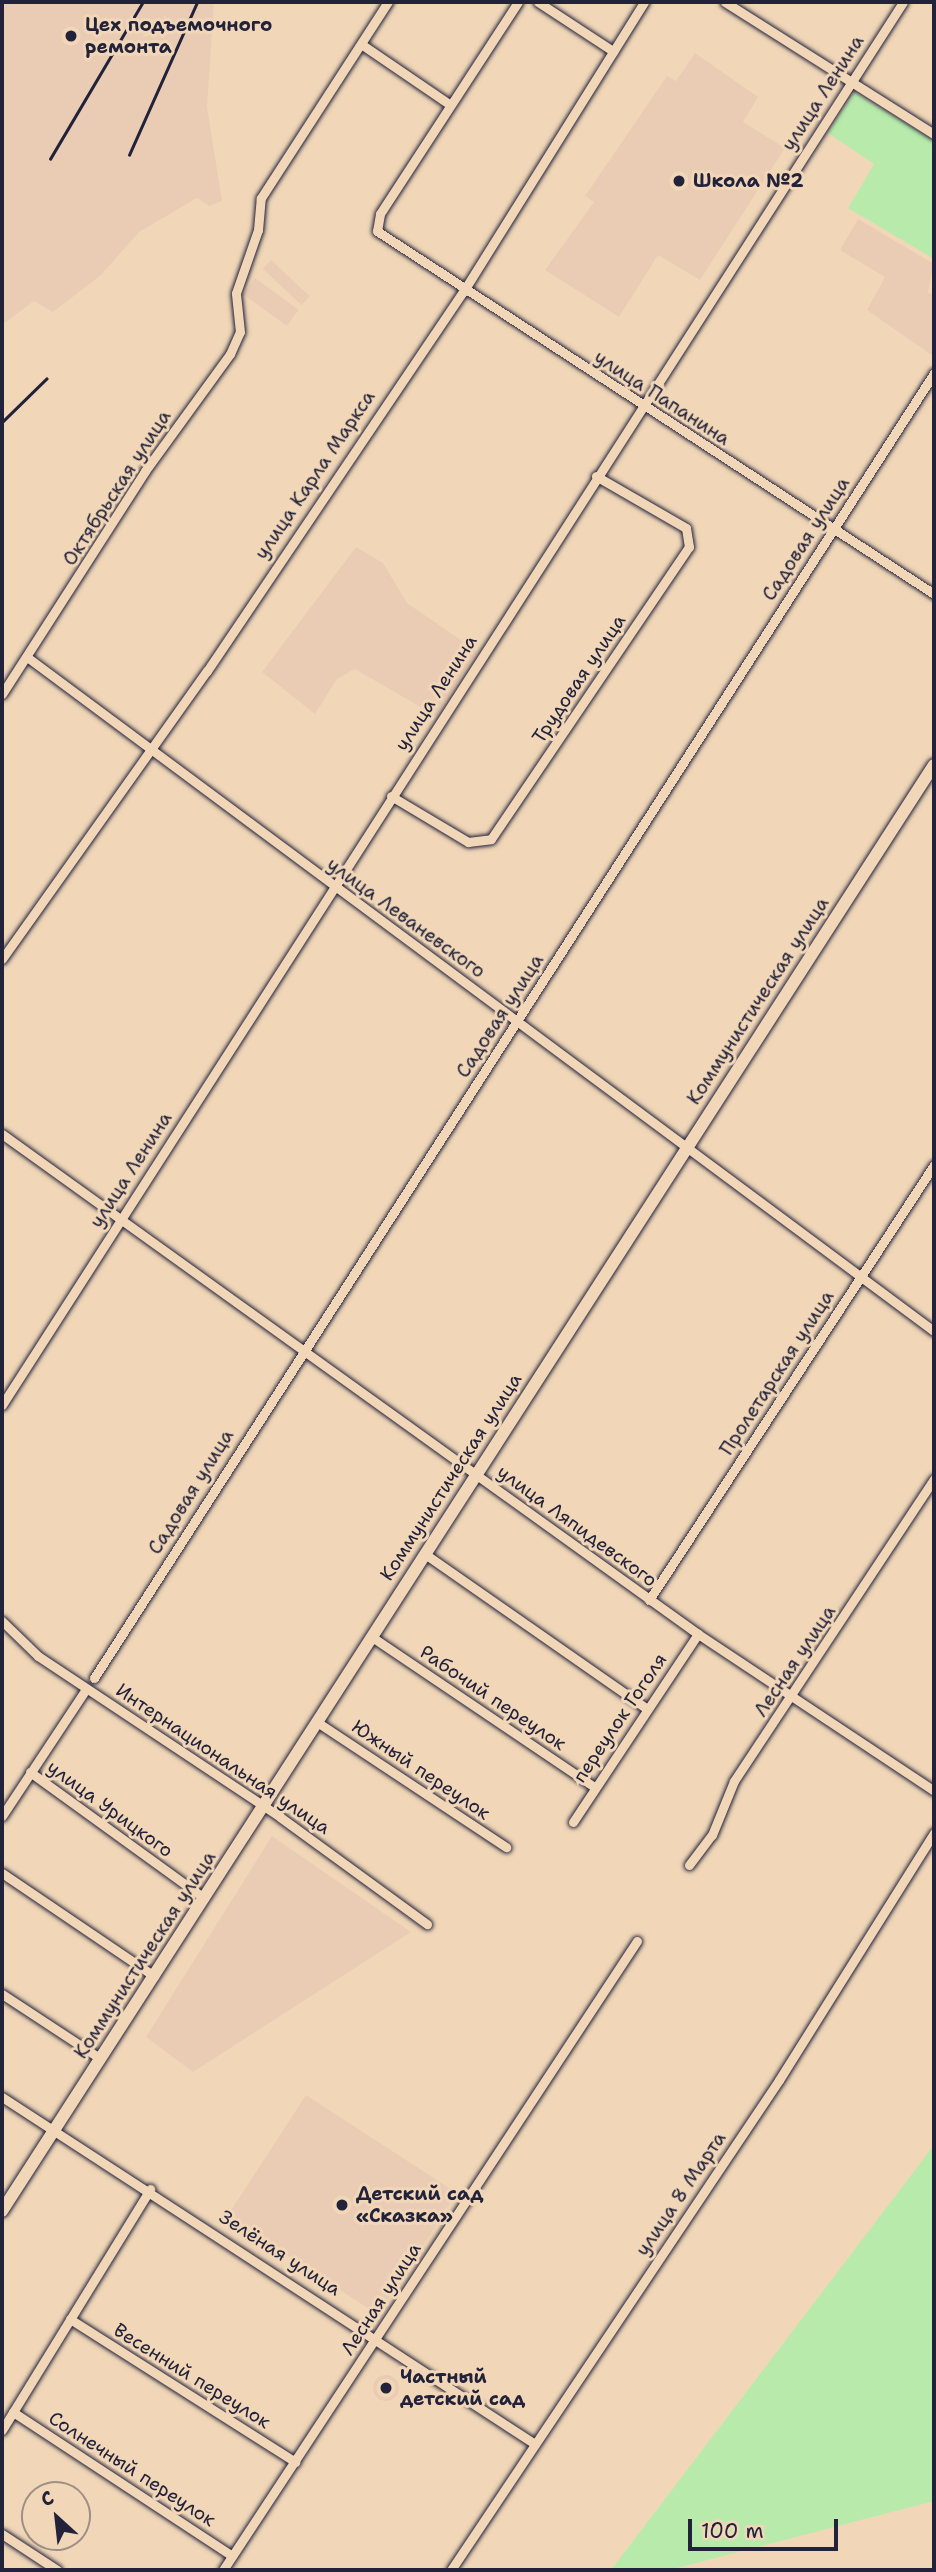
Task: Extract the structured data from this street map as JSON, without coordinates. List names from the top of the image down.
{
  "streets": {
    "street": [
      "улица Ленина",
      "улица Папанина",
      "улица Карла Маркса",
      "Октябрьская улица",
      "Садовая улица",
      "Трудовая улица",
      "улица Леваневского",
      "Коммунистическая улица",
      "Пролетарская улица",
      "улица Ляпидевского",
      "Лесная улица",
      "Рабочий переулок",
      "переулок Гоголя",
      "Интернациональная улица",
      "Южный переулок",
      "улица Урицкого",
      "улица 8 Марта",
      "Зелёная улица",
      "Весенний переулок",
      "Солнечный переулок"
    ]
  },
  "crossings": [
    ["улица Ленина", "улица Папанина"],
    ["улица Ленина", "Трудовая улица"],
    ["улица Ленина", "улица Леваневского"],
    ["улица Ленина", "улица Ляпидевского"],
    ["улица Папанина", "улица Карла Маркса"],
    ["улица Папанина", "Садовая улица"],
    ["улица Карла Маркса", "улица Леваневского"],
    ["Октябрьская улица", "улица Леваневского"],
    ["Садовая улица", "улица Леваневского"],
    ["Садовая улица", "улица Ляпидевского"],
    ["улица Леваневского", "Коммунистическая улица"],
    ["улица Леваневского", "Пролетарская улица"],
    ["Коммунистическая улица", "улица Ляпидевского"],
    ["Коммунистическая улица", "Рабочий переулок"],
    ["Коммунистическая улица", "Интернациональная улица"],
    ["Коммунистическая улица", "Южный переулок"],
    ["Коммунистическая улица", "улица Урицкого"],
    ["Коммунистическая улица", "Зелёная улица"],
    ["Пролетарская улица", "улица Ляпидевского"],
    ["улица Ляпидевского", "Лесная улица"],
    ["улица Ляпидевского", "переулок Гоголя"],
    ["Лесная улица", "Зелёная улица"],
    ["Лесная улица", "Весенний переулок"],
    ["Лесная улица", "Солнечный переулок"],
    ["Рабочий переулок", "переулок Гоголя"],
    ["улица 8 Марта", "Зелёная улица"]
  ],
  "places": [
    "Цех подъемочного ремонта",
    "Школа №2",
    "Детский сад «Сказка»",
    "Частный детский сад"
  ],
  "scale_bar": "100 m",
  "north": "top left"
}
